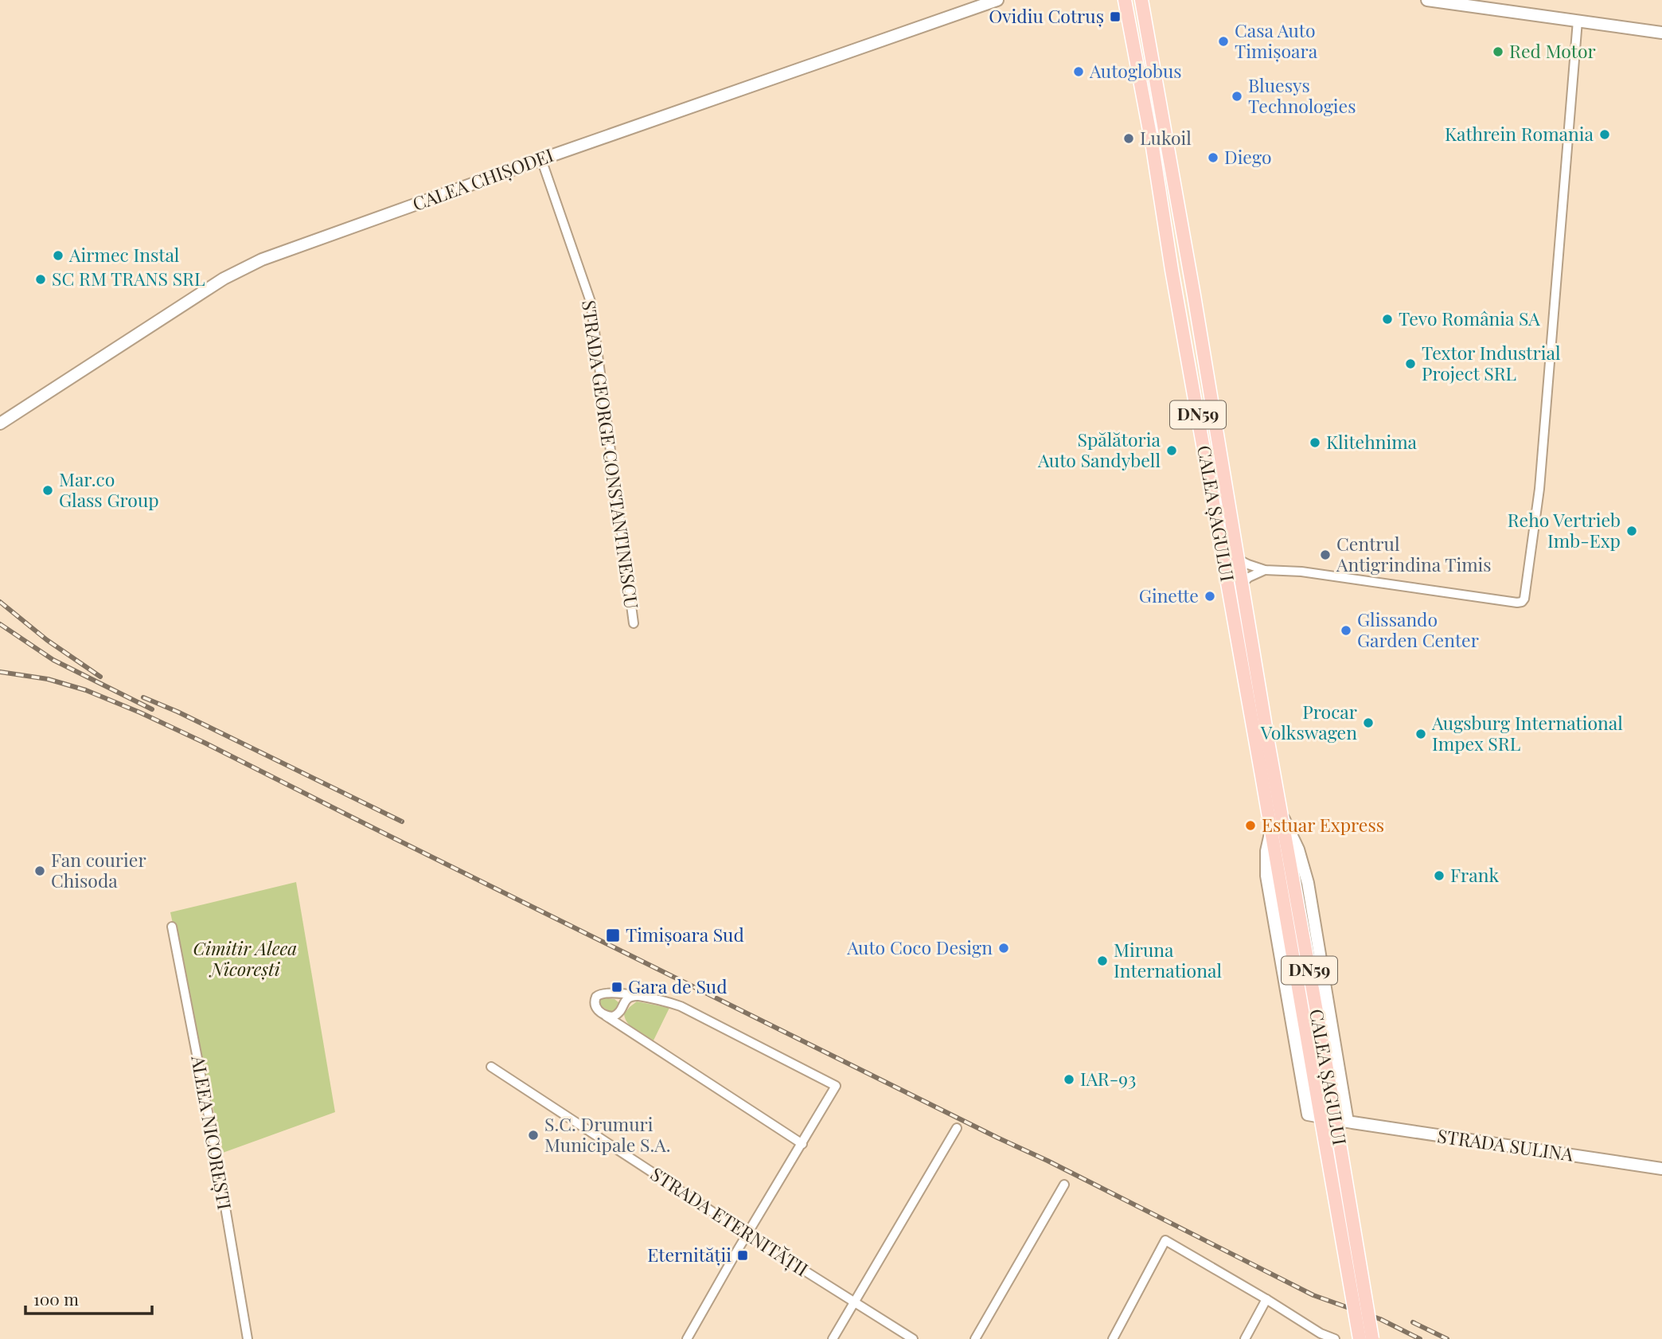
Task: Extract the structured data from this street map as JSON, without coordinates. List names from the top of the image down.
{
  "streets": {
    "main road": [
      "CALEA CHIȘODEI",
      "DN59",
      "CALEA ȘAGULUI",
      "STRADA SULINA"
    ],
    "street": ["STRADA GEORGE CONSTANTINESCU", "ALEEA NICOREȘTI", "STRADA ETERNITĂȚII"]
  },
  "crossings": [
    ["CALEA CHIȘODEI", "STRADA GEORGE CONSTANTINESCU"],
    ["CALEA ȘAGULUI", "STRADA SULINA"]
  ],
  "parks": ["Cimitir Aleea Nicorești"],
  "places": {
    "transit": [
      "Ovidiu Cotruș",
      "Timișoara Sud",
      "Gara de Sud",
      "Eternității"
    ],
    "other": [
      "Casa Auto Timișoara",
      "Red Motor",
      "Autoglobus",
      "Bluesys Technologies",
      "Kathrein Romania",
      "Lukoil",
      "Diego",
      "Airmec Instal",
      "SC RM TRANS SRL",
      "Tevo România SA",
      "Textor Industrial Project SRL",
      "Klitehnima",
      "Spălătoria Auto Sandybell",
      "Mar.co Glass Group",
      "Reho Vertrieb Imb-Exp",
      "Centrul Antigrindina Timis",
      "Ginette",
      "Glissando Garden Center",
      "Procar Volkswagen",
      "Augsburg International Impex SRL",
      "Estuar Express",
      "Fan courier Chisoda",
      "Frank",
      "Auto Coco Design",
      "Miruna International",
      "IAR-93",
      "S.C. Drumuri Municipale S.A."
    ]
  },
  "scale_bar": "100 m"
}
